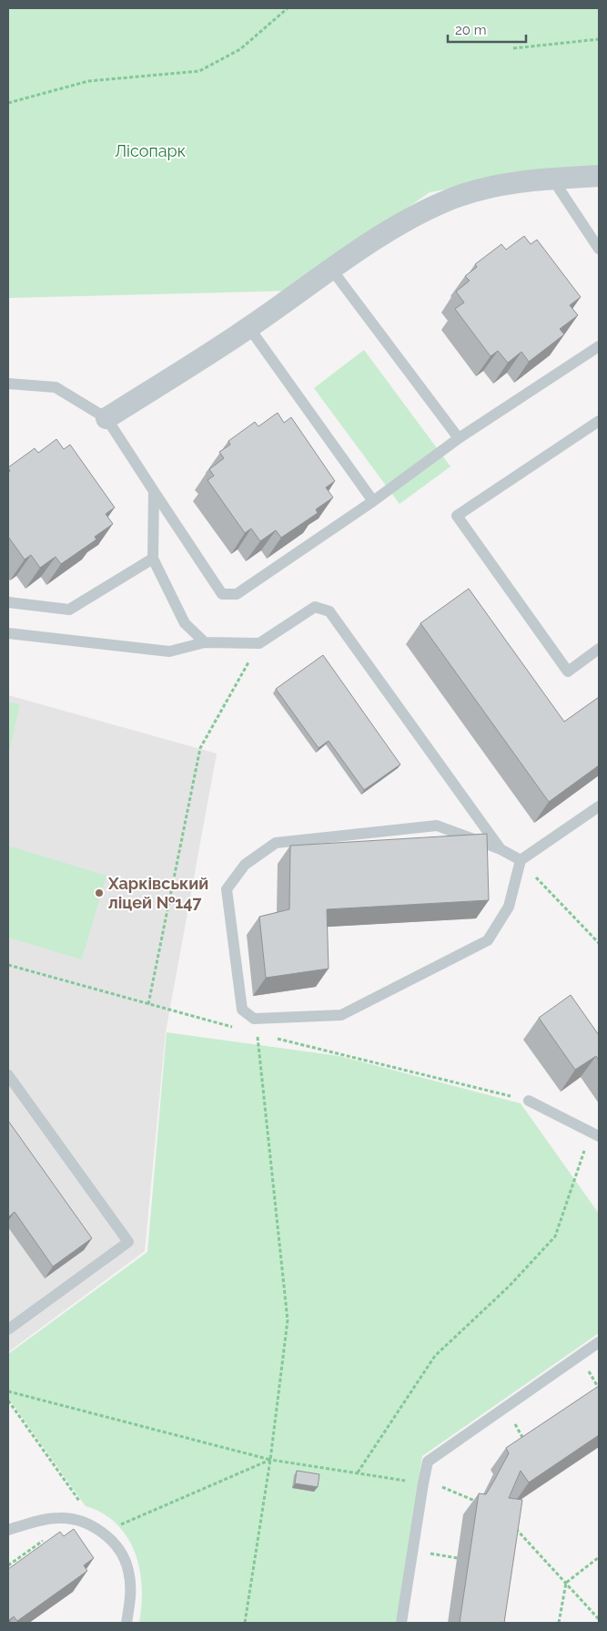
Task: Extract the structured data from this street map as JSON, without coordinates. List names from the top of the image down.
{
  "parks": ["Лісопарк"],
  "places": ["Харківський ліцей №147"],
  "scale_bar": "20 m"
}
